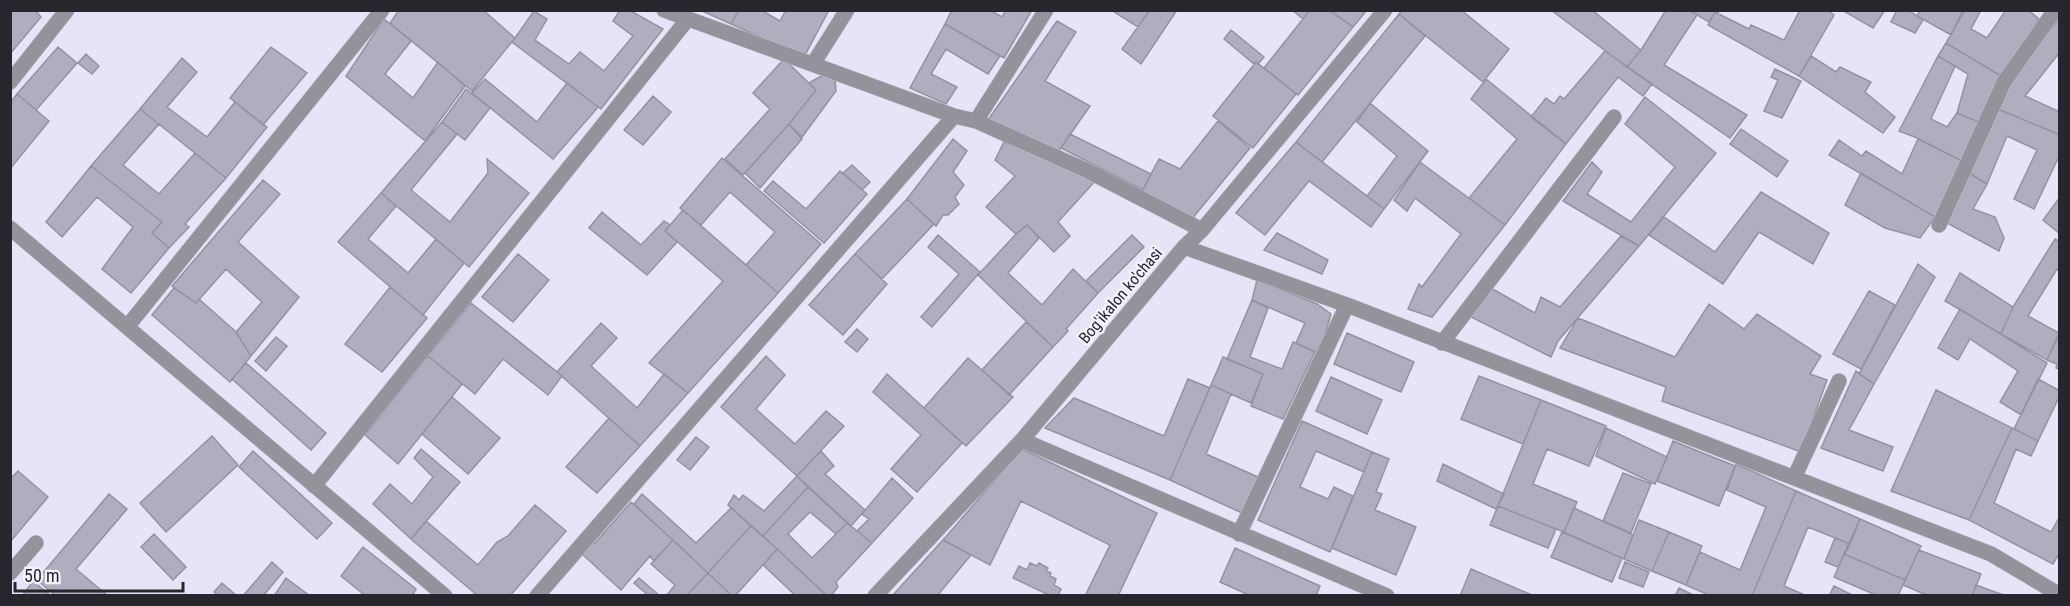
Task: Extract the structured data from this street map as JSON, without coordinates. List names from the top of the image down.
{
  "streets": {
    "street": ["Bog'ikalon ko'chasi"]
  },
  "scale_bar": "50 m"
}
